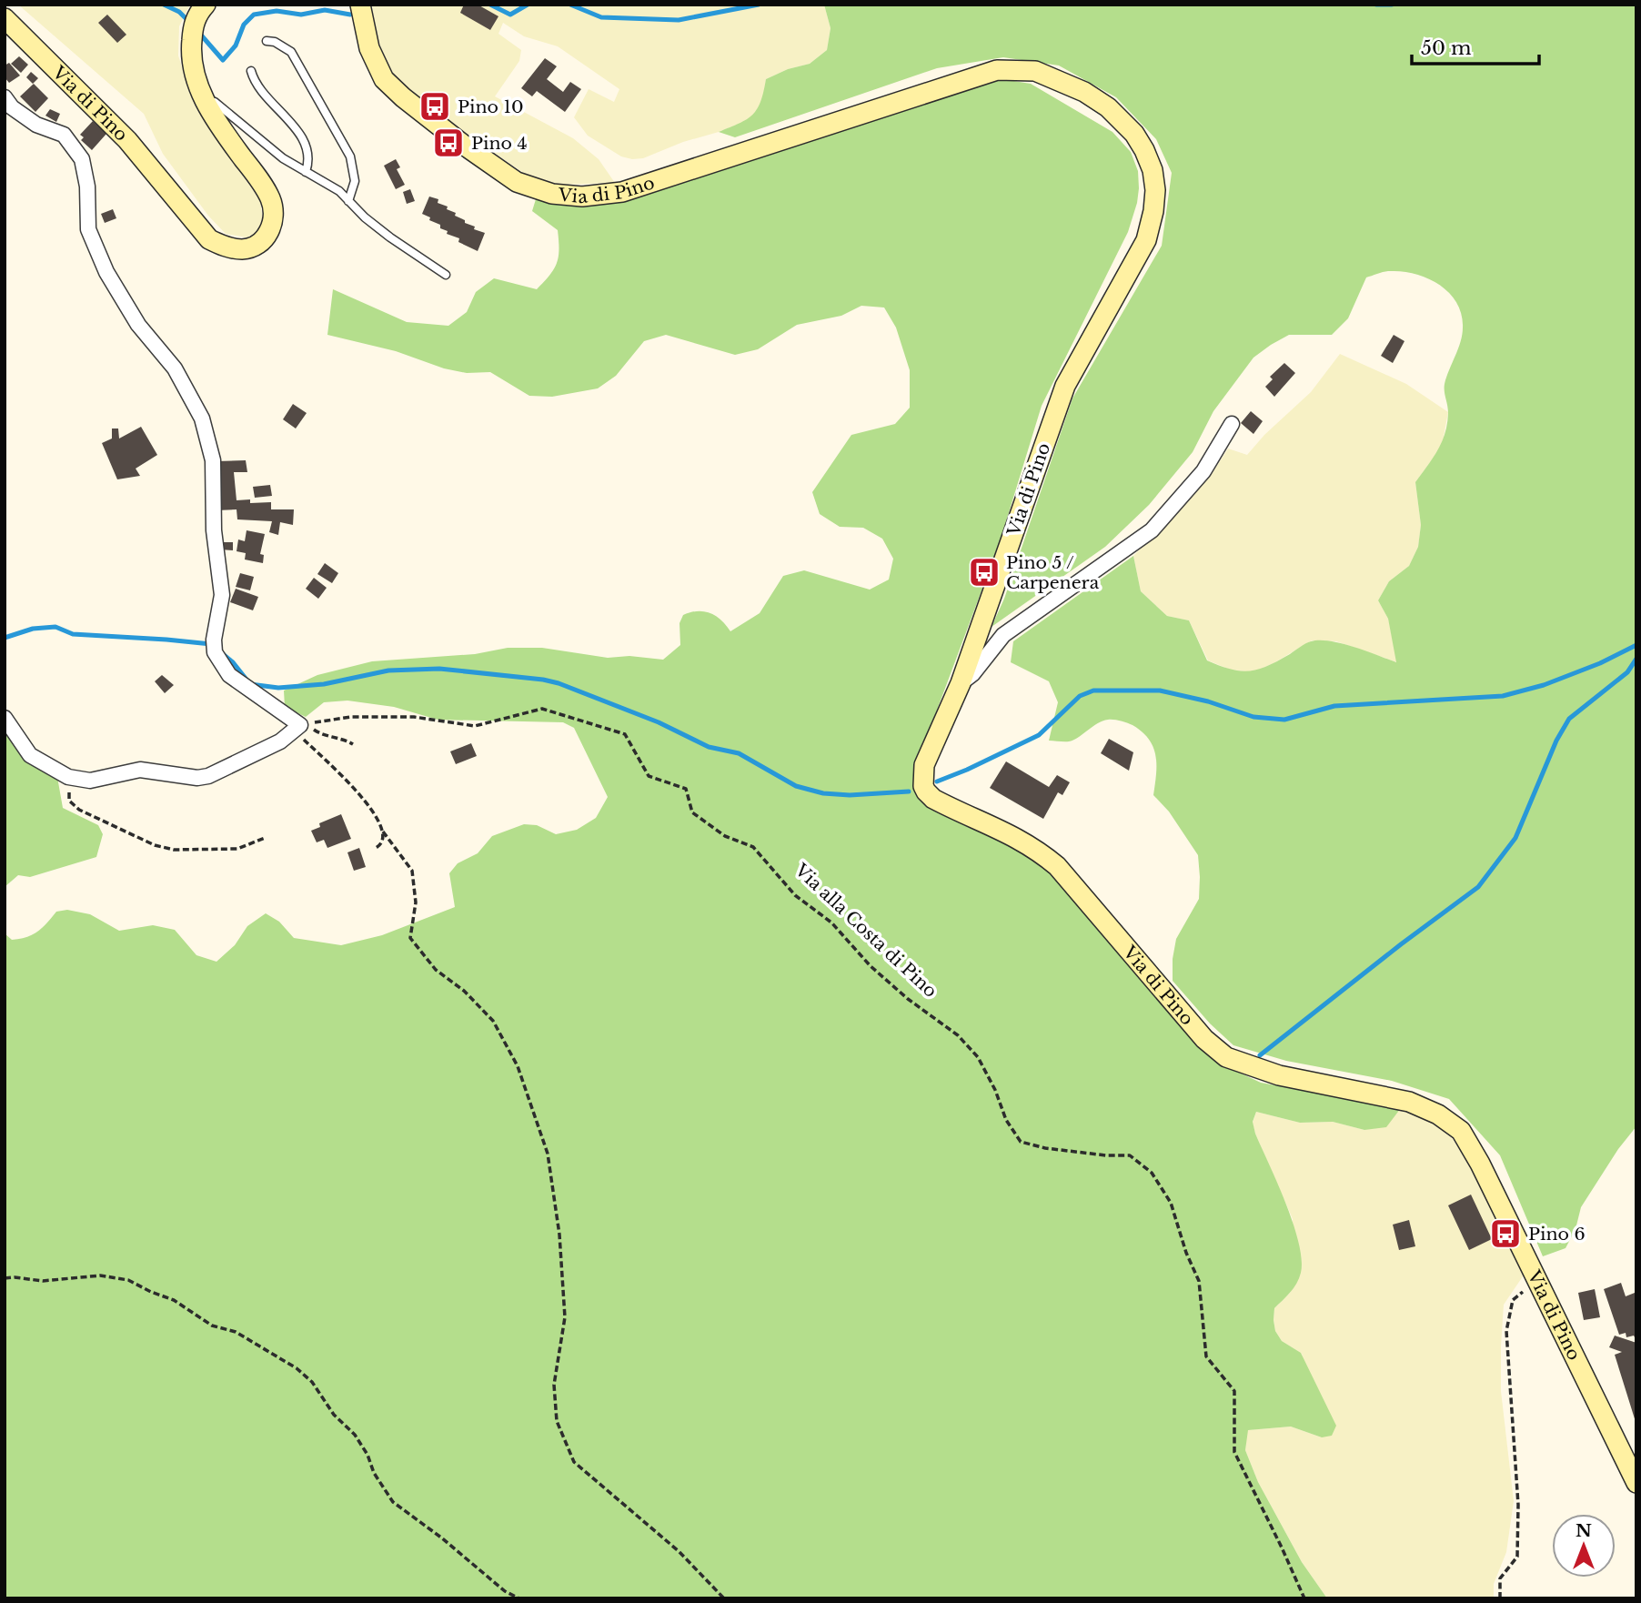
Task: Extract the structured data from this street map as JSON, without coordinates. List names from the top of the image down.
{
  "streets": {
    "street": ["Via di Pino"],
    "path": ["Via alla Costa di Pino"]
  },
  "places": {
    "bus stop": [
      "Pino 10",
      "Pino 4",
      "Pino 5 / Carpenera",
      "Pino 6"
    ]
  },
  "scale_bar": "50 m",
  "north": "top"
}
